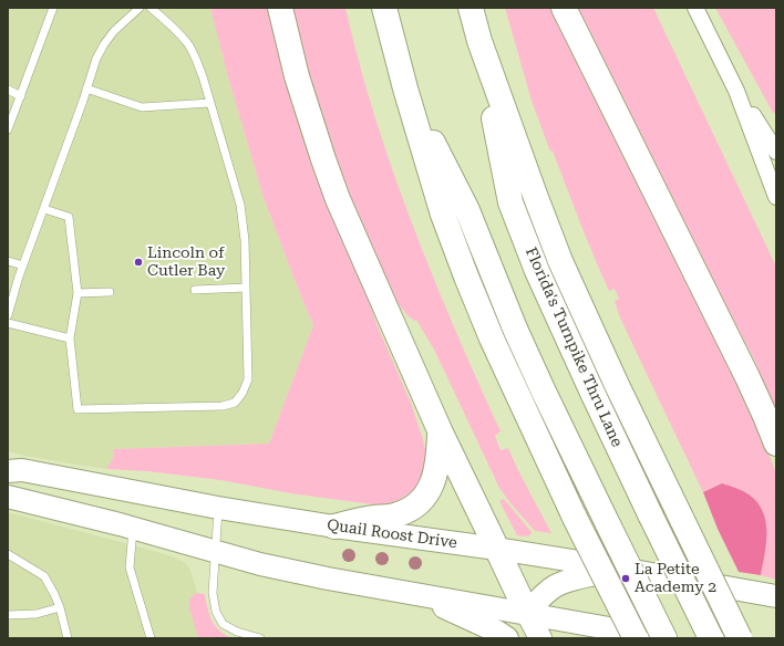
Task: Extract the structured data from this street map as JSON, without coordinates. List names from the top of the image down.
{
  "streets": {
    "highway": ["Florida's Turnpike Thru Lane"],
    "main road": ["Quail Roost Drive"]
  },
  "places": ["Lincoln of Cutler Bay", "La Petite Academy 2"]
}
